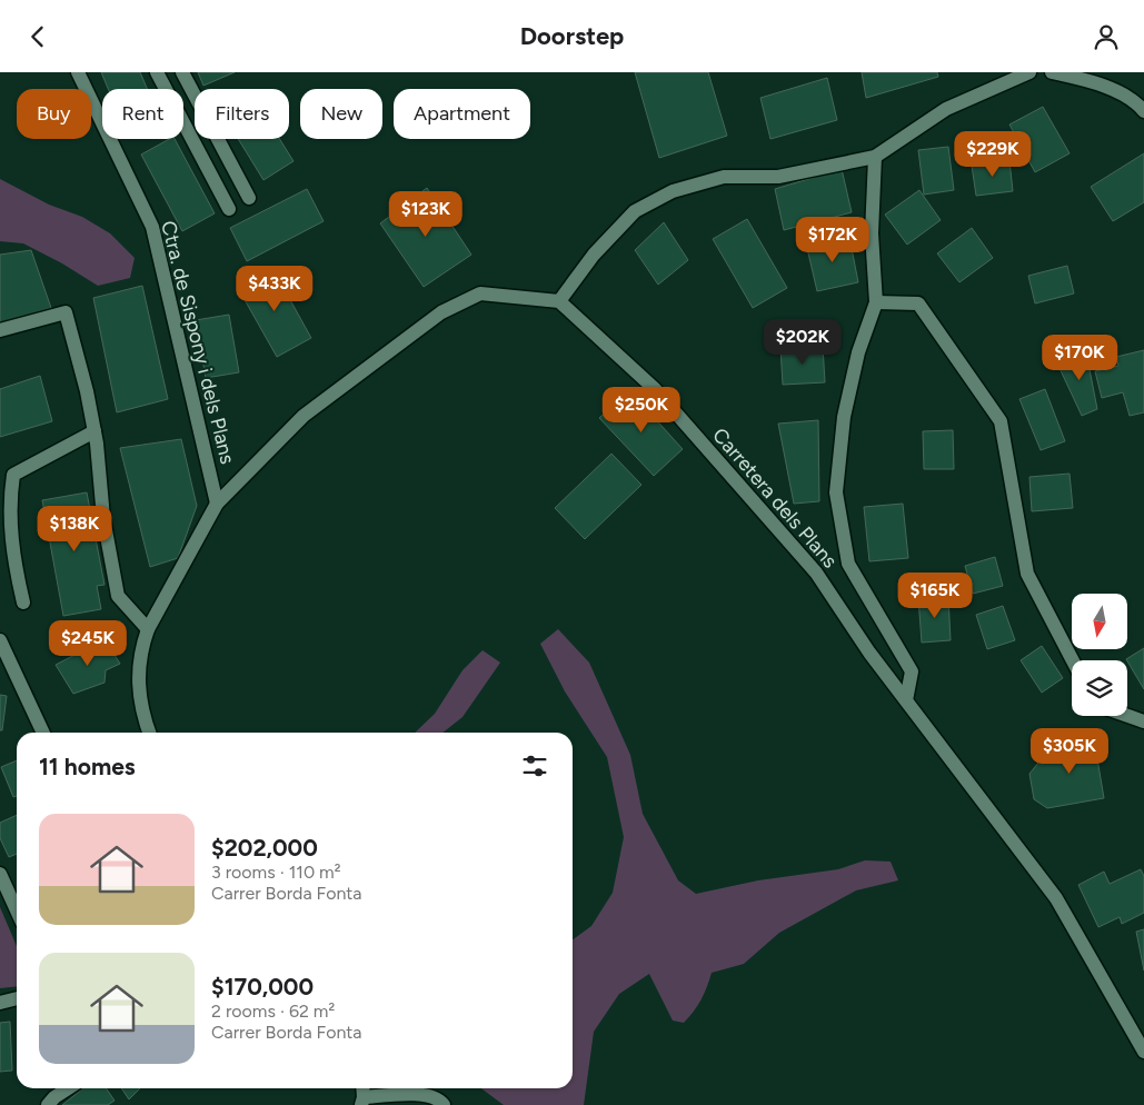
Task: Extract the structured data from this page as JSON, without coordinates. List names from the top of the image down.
{
  "streets": {
    "street": ["Ctra. de Sispony i dels Plans", "Carretera dels Plans"]
  },
  "north": "bottom",
  "page": {
    "header": "Doorstep",
    "chip": [
      "Buy",
      "Rent",
      "Filters",
      "New",
      "Apartment"
    ],
    "price": [
      "$229K",
      "$123K",
      "$172K",
      "$433K",
      "$202K",
      "$170K",
      "$250K",
      "$138K",
      "$165K",
      "$245K",
      "$305K"
    ],
    "heading": "11 homes",
    "list": [
      {
        "name": "$202,000",
        "note": "3 rooms · 110 m² · Carrer Borda Fonta"
      },
      {
        "name": "$170,000",
        "note": "2 rooms · 62 m² · Carrer Borda Fonta"
      }
    ]
  }
}
